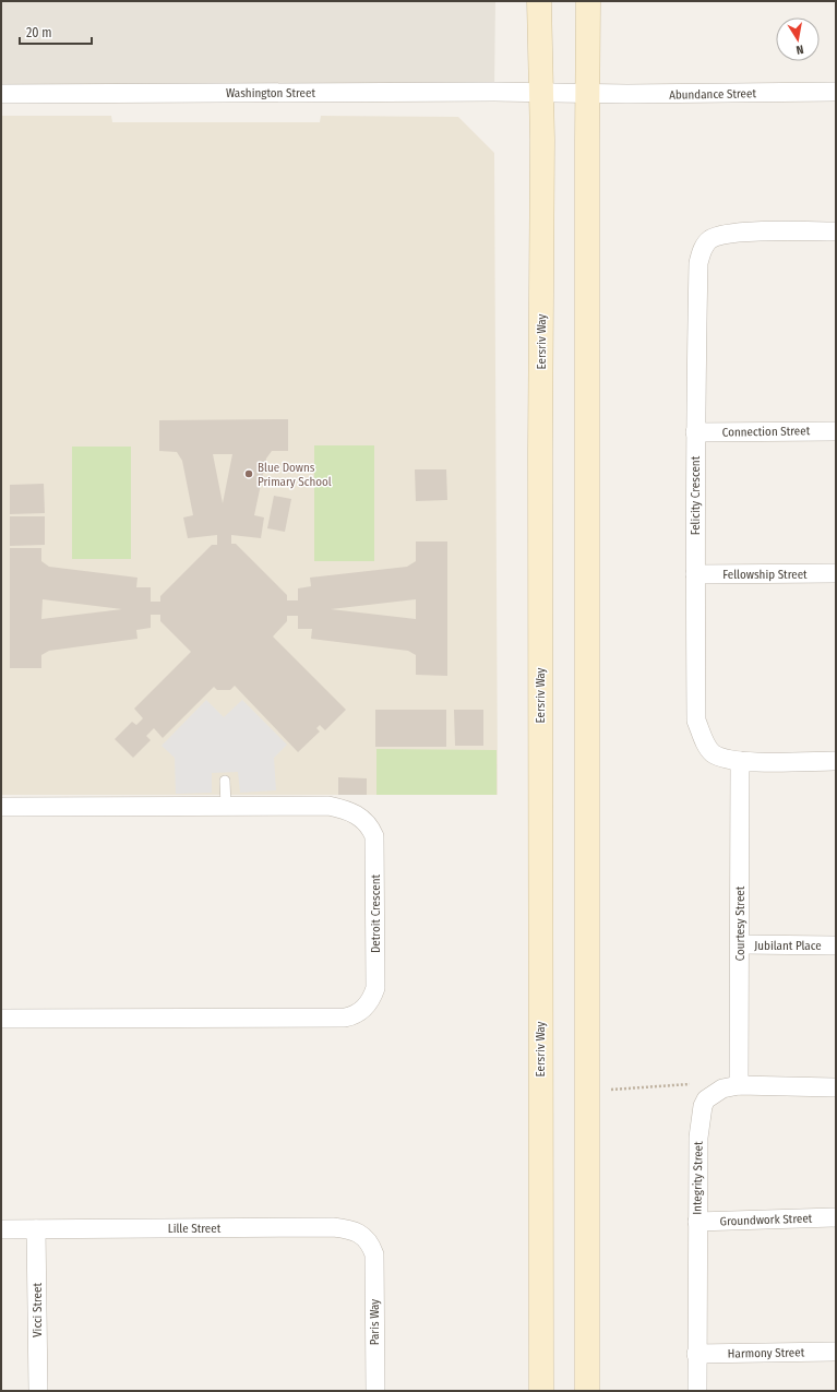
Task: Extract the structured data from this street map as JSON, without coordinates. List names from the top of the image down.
{
  "streets": {
    "main road": ["Eersriv Way"],
    "street": [
      "Washington Street",
      "Abundance Street",
      "Connection Street",
      "Felicity Crescent",
      "Fellowship Street",
      "Detroit Crescent",
      "Courtesy Street",
      "Jubilant Place",
      "Integrity Street",
      "Groundwork Street",
      "Lille Street",
      "Vicci Street",
      "Paris Way",
      "Harmony Street"
    ]
  },
  "crossings": [
    ["Washington Street", "Abundance Street"],
    ["Washington Street", "Eersriv Way"],
    ["Abundance Street", "Eersriv Way"],
    ["Connection Street", "Felicity Crescent"],
    ["Felicity Crescent", "Fellowship Street"],
    ["Felicity Crescent", "Courtesy Street"],
    ["Courtesy Street", "Jubilant Place"],
    ["Integrity Street", "Groundwork Street"],
    ["Integrity Street", "Harmony Street"],
    ["Lille Street", "Vicci Street"],
    ["Lille Street", "Paris Way"]
  ],
  "places": ["Blue Downs Primary School"],
  "scale_bar": "20 m",
  "north": "bottom"
}
